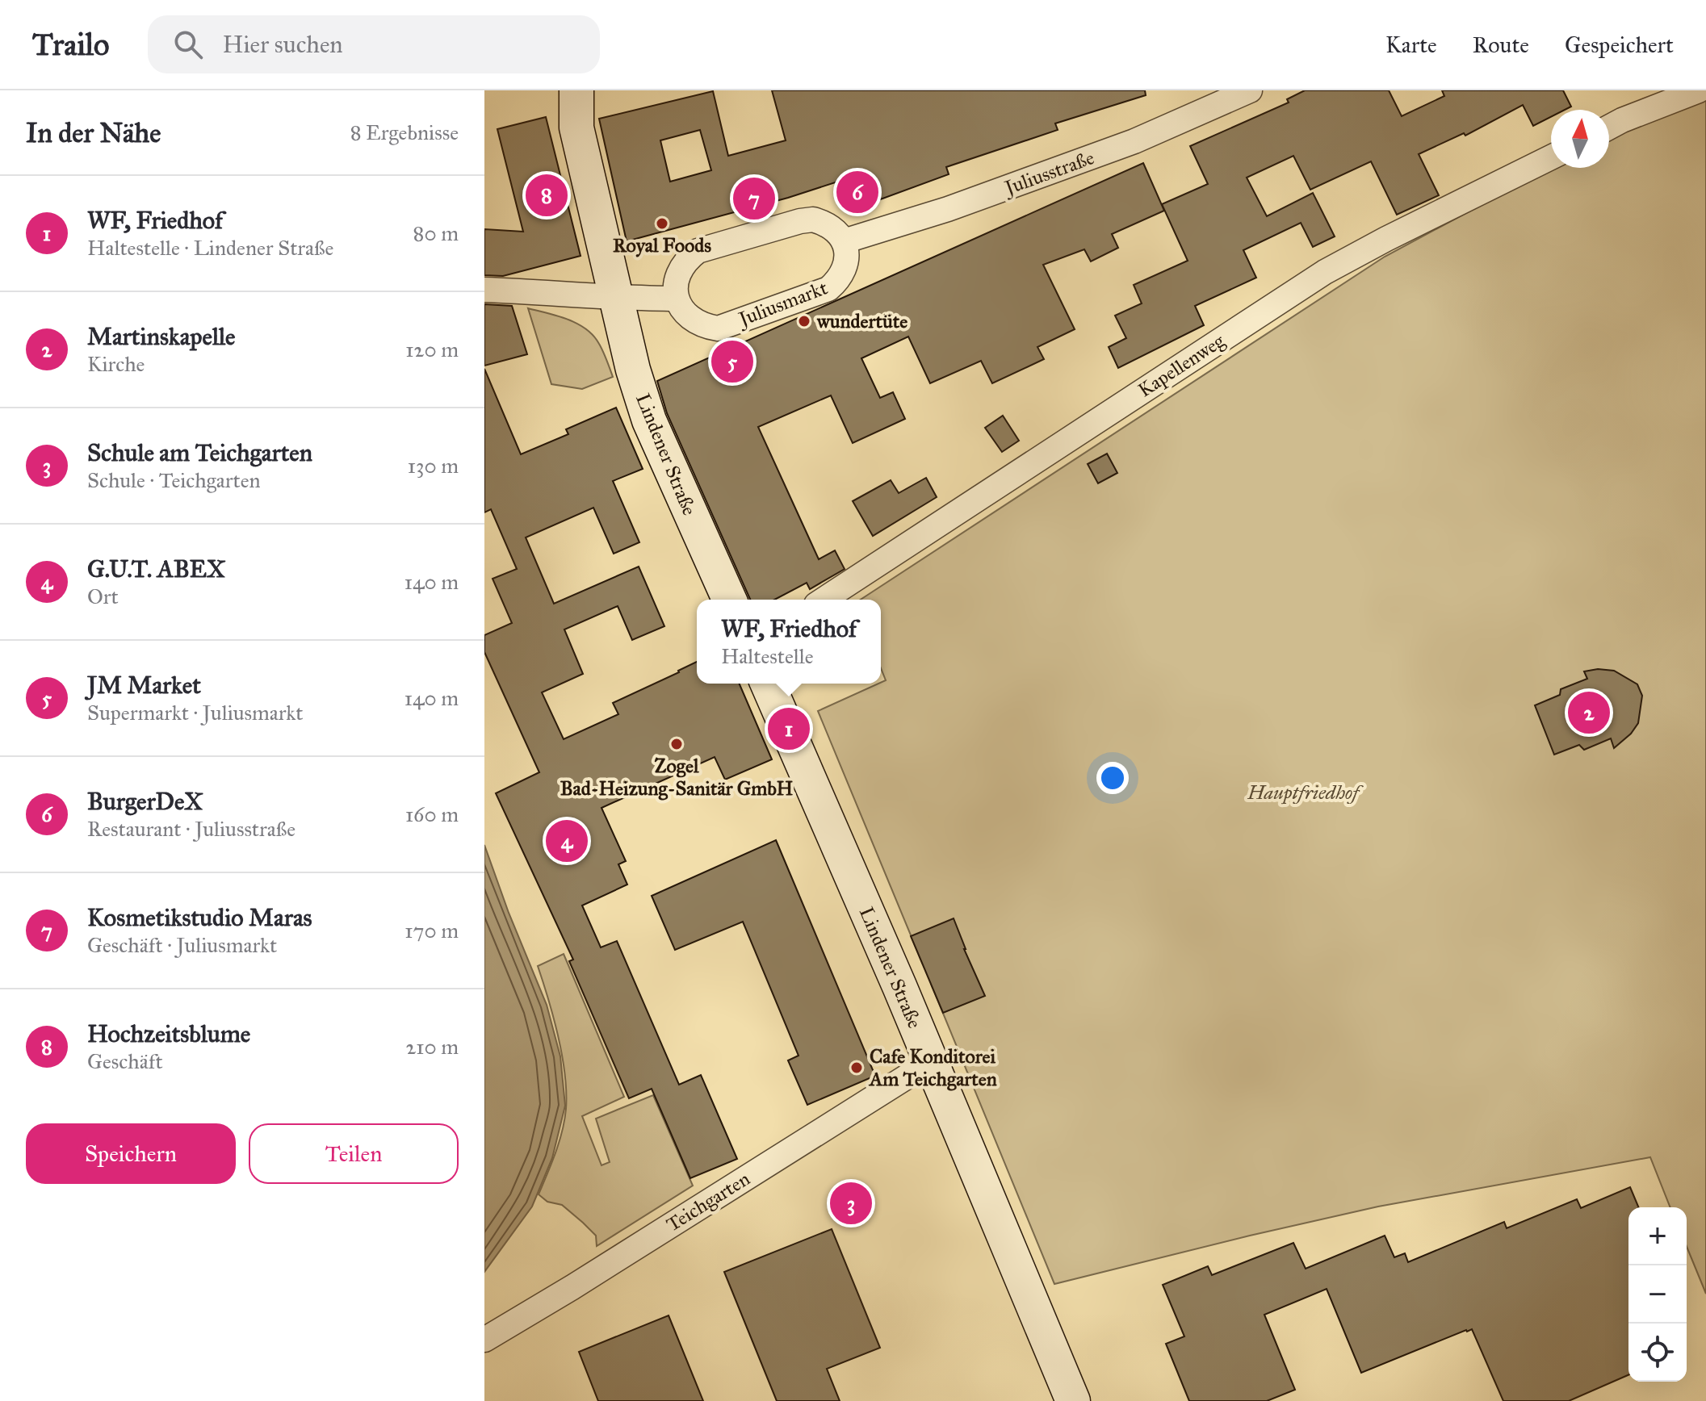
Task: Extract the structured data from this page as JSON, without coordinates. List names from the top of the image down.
{
  "streets": {
    "main road": ["Lindener Straße"],
    "street": [
      "Juliusstraße",
      "Juliusmarkt",
      "Kapellenweg",
      "Teichgarten"
    ]
  },
  "crossings": [
    ["Juliusstraße", "Juliusmarkt"],
    ["Lindener Straße", "Teichgarten"]
  ],
  "parks": ["Hauptfriedhof"],
  "places": [
    "Royal Foods",
    "wundertüte",
    "Zogel Bad-Heizung-Sanitär GmbH",
    "Cafe Konditorei Am Teichgarten"
  ],
  "north": "top",
  "page": {
    "header": "Trailo",
    "search": "Hier suchen",
    "nav": ["Karte", "Route", "Gespeichert"],
    "heading": ["In der Nähe", "8 Ergebnisse"],
    "pins": [
      "6",
      "8",
      "7",
      "5",
      "2",
      "1",
      "4",
      "3"
    ],
    "list": [
      {
        "mark": "1",
        "name": "WF, Friedhof",
        "note": "Haltestelle · Lindener Straße",
        "value": "80 m"
      },
      {
        "mark": "2",
        "name": "Martinskapelle",
        "note": "Kirche",
        "value": "120 m"
      },
      {
        "mark": "3",
        "name": "Schule am Teichgarten",
        "note": "Schule · Teichgarten",
        "value": "130 m"
      },
      {
        "mark": "4",
        "name": "G.U.T. ABEX",
        "note": "Ort",
        "value": "140 m"
      },
      {
        "mark": "5",
        "name": "JM Market",
        "note": "Supermarkt · Juliusmarkt",
        "value": "140 m"
      },
      {
        "mark": "6",
        "name": "BurgerDeX",
        "note": "Restaurant · Juliusstraße",
        "value": "160 m"
      },
      {
        "mark": "7",
        "name": "Kosmetikstudio Maras",
        "note": "Geschäft · Juliusmarkt",
        "value": "170 m"
      },
      {
        "mark": "8",
        "name": "Hochzeitsblume",
        "note": "Geschäft",
        "value": "210 m"
      }
    ],
    "popup": ["WF, Friedhof", "Haltestelle"],
    "buttons": ["Speichern", "Teilen"],
    "map_buttons": ["+", "−"]
  }
}
